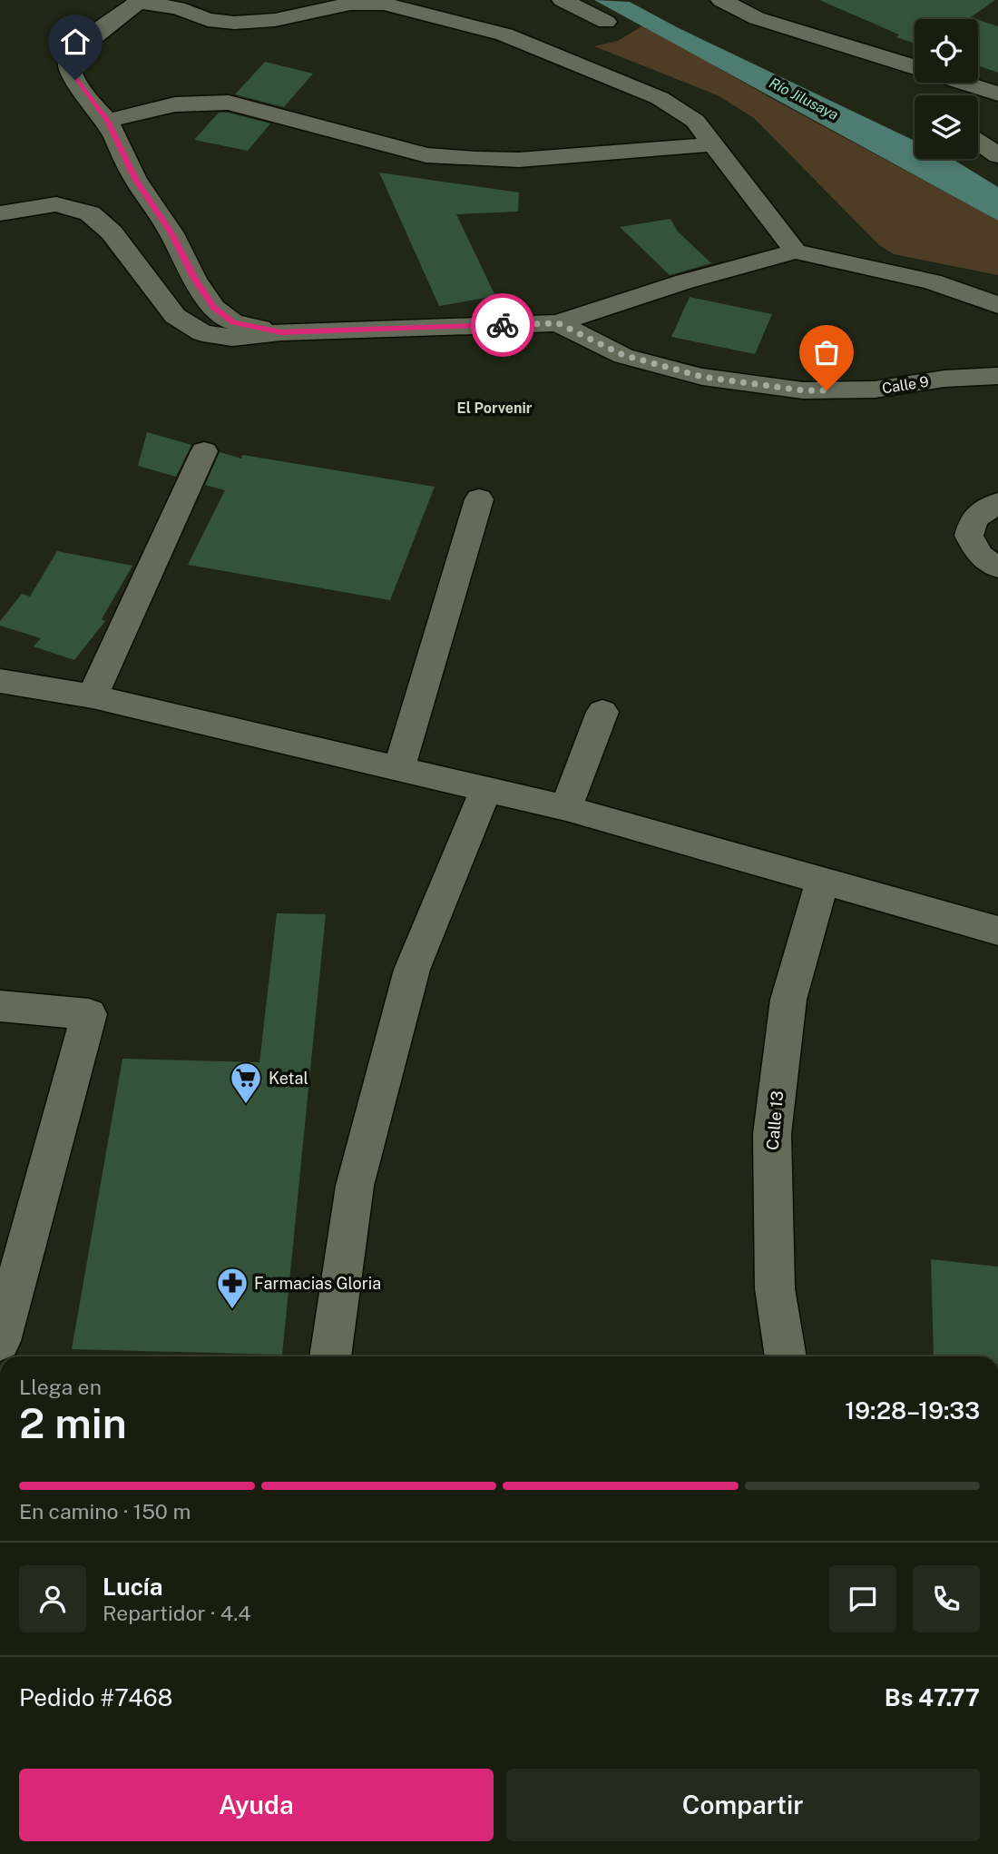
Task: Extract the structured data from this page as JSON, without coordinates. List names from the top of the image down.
{
  "streets": {
    "street": ["Calle 9", "Calle 13"]
  },
  "districts": ["El Porvenir"],
  "water": ["Río Jilusaya"],
  "places": {
    "supermarket": ["Ketal"],
    "pharmacy": ["Farmacias Gloria"]
  },
  "page": {
    "heading": ["2 min", "Llega en", "19:28–19:33"],
    "panel": [
      "Lucía",
      "Repartidor · 4.4",
      "Pedido #7468",
      "Bs 47.77"
    ],
    "bar": "En camino · 150 m",
    "buttons": ["Ayuda", "Compartir"]
  }
}
